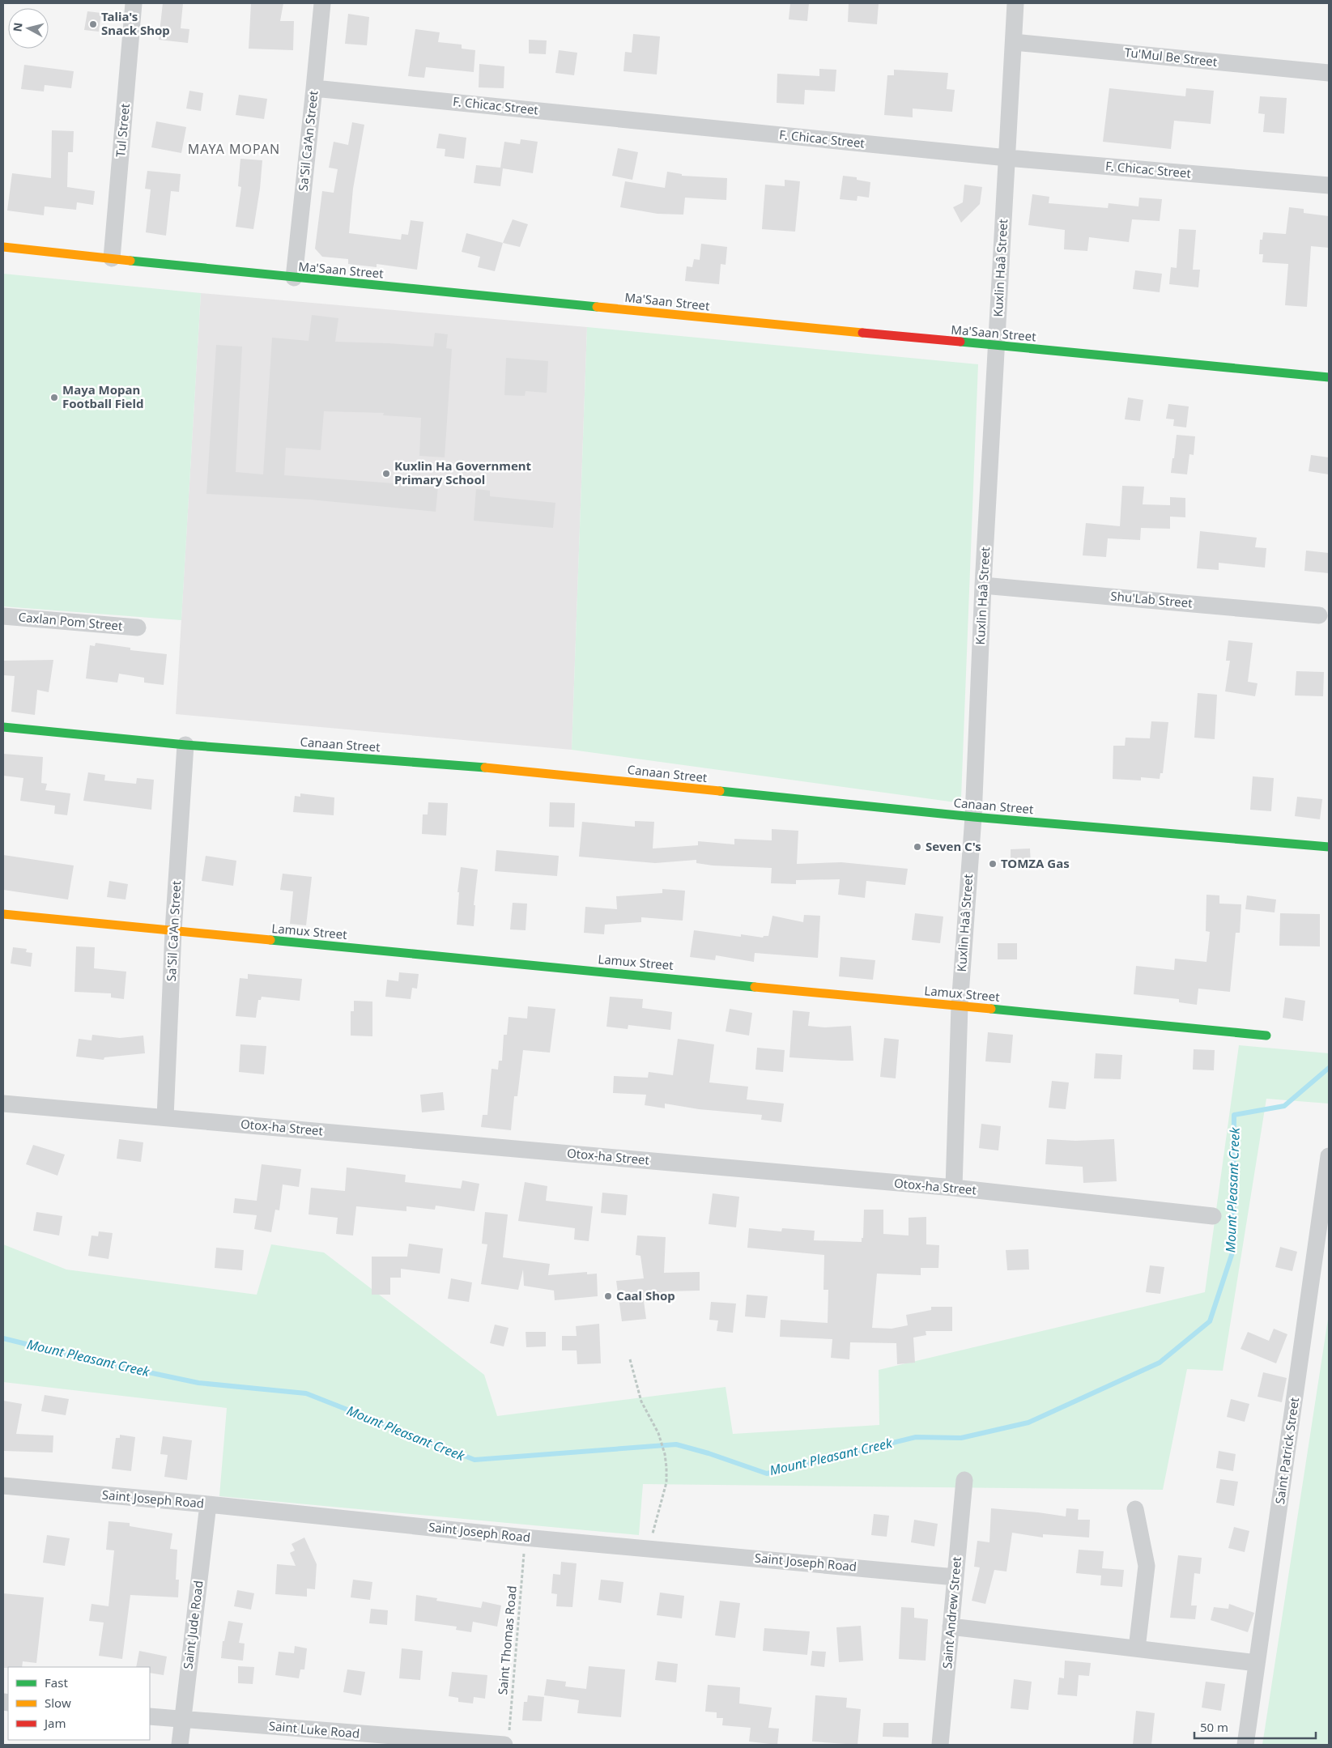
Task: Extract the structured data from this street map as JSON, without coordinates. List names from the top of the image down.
{
  "streets": {
    "street": [
      "Tu'Mul Be Street",
      "F. Chicac Street",
      "Tul Street",
      "Sa'Sil Ca'An Street",
      "Kuxlin Haâ Street",
      "Ma'Saan Street",
      "Shu'Lab Street",
      "Caxlan Pom Street",
      "Canaan Street",
      "Lamux Street",
      "Otox-ha Street",
      "Saint Patrick Street",
      "Saint Joseph Road",
      "Saint Andrew Street",
      "Saint Jude Road",
      "Saint Luke Road"
    ],
    "path": ["Saint Thomas Road"]
  },
  "crossings": [
    ["Tu'Mul Be Street", "Kuxlin Haâ Street"],
    ["F. Chicac Street", "Sa'Sil Ca'An Street"],
    ["F. Chicac Street", "Kuxlin Haâ Street"],
    ["Tul Street", "Ma'Saan Street"],
    ["Sa'Sil Ca'An Street", "Ma'Saan Street"],
    ["Sa'Sil Ca'An Street", "Canaan Street"],
    ["Sa'Sil Ca'An Street", "Lamux Street"],
    ["Sa'Sil Ca'An Street", "Otox-ha Street"],
    ["Kuxlin Haâ Street", "Ma'Saan Street"],
    ["Kuxlin Haâ Street", "Shu'Lab Street"],
    ["Kuxlin Haâ Street", "Canaan Street"],
    ["Kuxlin Haâ Street", "Lamux Street"],
    ["Kuxlin Haâ Street", "Otox-ha Street"],
    ["Saint Joseph Road", "Saint Andrew Street"],
    ["Saint Joseph Road", "Saint Jude Road"],
    ["Saint Joseph Road", "Saint Thomas Road"],
    ["Saint Jude Road", "Saint Luke Road"],
    ["Saint Thomas Road", "Saint Luke Road"]
  ],
  "districts": ["MAYA MOPAN"],
  "water": ["Mount Pleasant Creek"],
  "places": [
    "Talia's Snack Shop",
    "Maya Mopan Football Field",
    "Kuxlin Ha Government Primary School",
    "Seven C's",
    "TOMZA Gas",
    "Caal Shop"
  ],
  "legend": ["Fast", "Slow", "Jam"],
  "scale_bar": "50 m",
  "north": "left"
}
